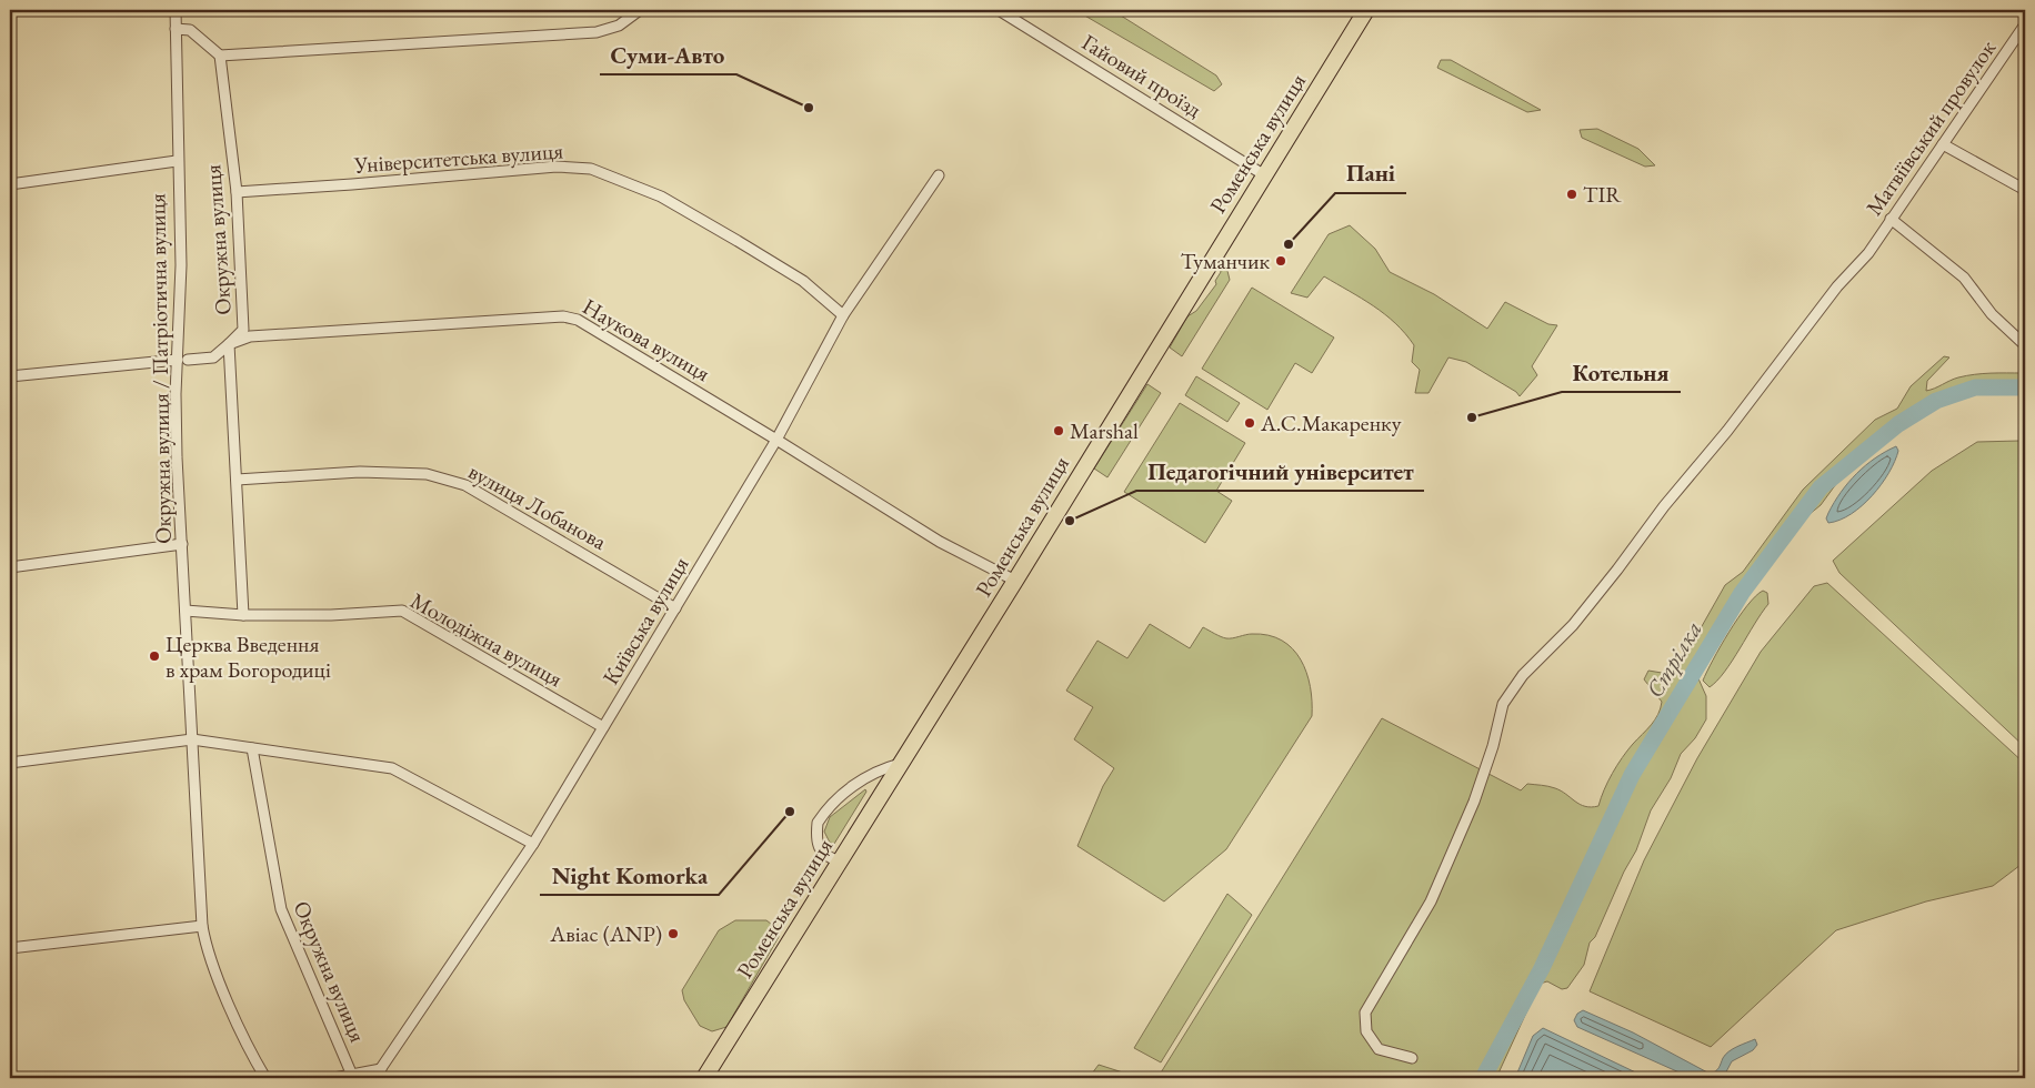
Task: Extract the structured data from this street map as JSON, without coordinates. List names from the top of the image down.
{
  "streets": {
    "main road": ["Роменська вулиця"],
    "street": [
      "Гайовий проїзд",
      "Матвіївський провулок",
      "Університетська вулиця",
      "Окружна вулиця",
      "Наукова вулиця",
      "Окружна вулиця / Патріотична вулиця",
      "вулиця Лобанова",
      "Київська вулиця",
      "Молодіжна вулиця"
    ]
  },
  "crossings": [
    ["Гайовий проїзд", "Роменська вулиця"],
    ["Роменська вулиця", "Наукова вулиця"],
    ["Університетська вулиця", "Окружна вулиця"],
    ["Університетська вулиця", "Київська вулиця"],
    ["Окружна вулиця", "Наукова вулиця"],
    ["Окружна вулиця", "вулиця Лобанова"],
    ["Окружна вулиця", "Молодіжна вулиця"],
    ["Наукова вулиця", "Київська вулиця"],
    ["Окружна вулиця / Патріотична вулиця", "Молодіжна вулиця"],
    ["вулиця Лобанова", "Київська вулиця"],
    ["Київська вулиця", "Молодіжна вулиця"]
  ],
  "water": ["Стрілка"],
  "places": [
    "Суми-Авто",
    "TIR",
    "Пані",
    "Туманчик",
    "Котельня",
    "А.С.Макаренку",
    "Marshal",
    "Педагогічний університет",
    "Церква Введення в храм Богородиці",
    "Night Komorka",
    "Авіас (ANP)"
  ]
}
